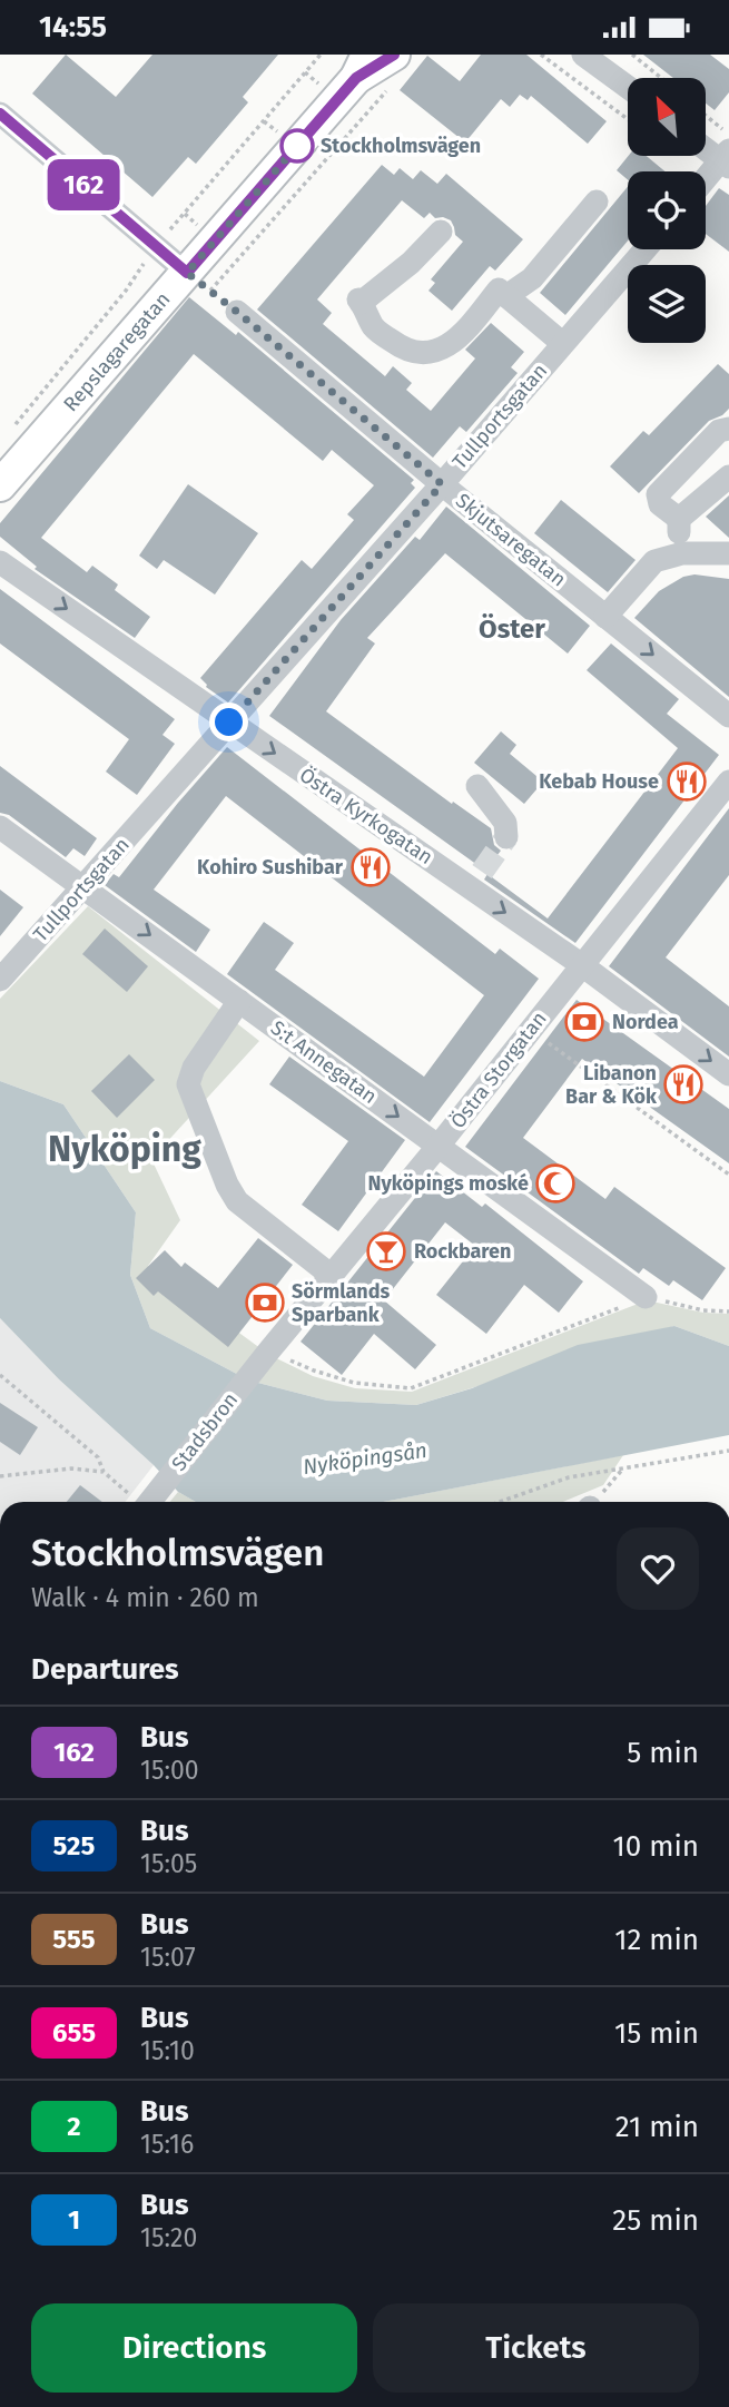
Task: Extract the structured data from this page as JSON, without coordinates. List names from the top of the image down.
{
  "streets": {
    "main road": ["Repslagaregatan"],
    "street": [
      "Tullportsgatan",
      "Skjutsaregatan",
      "Östra Kyrkogatan",
      "S:t Annegatan",
      "Östra Storgatan",
      "Stadsbron"
    ]
  },
  "crossings": [
    ["Tullportsgatan", "Skjutsaregatan"],
    ["Tullportsgatan", "Östra Kyrkogatan"],
    ["Tullportsgatan", "S:t Annegatan"],
    ["Östra Kyrkogatan", "Östra Storgatan"],
    ["S:t Annegatan", "Östra Storgatan"],
    ["Östra Storgatan", "Stadsbron"]
  ],
  "one_way": ["Östra Kyrkogatan", "S:t Annegatan"],
  "districts": ["Öster", "Nyköping"],
  "water": ["Nyköpingsån"],
  "places": {
    "other": ["Stockholmsvägen"],
    "restaurant": ["Kebab House", "Kohiro Sushibar", "Libanon Bar & Kök"],
    "bank": ["Nordea", "Sörmlands Sparbank"],
    "mosque": ["Nyköpings moské"],
    "bar": ["Rockbaren"]
  },
  "lines": ["bus line 162"],
  "north": "top left",
  "page": {
    "status": "14:55",
    "on_map": "162",
    "heading": [
      ["Stockholmsvägen", "Walk · 4 min · 260 m"],
      "Departures"
    ],
    "list": [
      {
        "mark": "162",
        "name": "Bus",
        "note": "15:00",
        "value": "5 min"
      },
      {
        "mark": "525",
        "name": "Bus",
        "note": "15:05",
        "value": "10 min"
      },
      {
        "mark": "555",
        "name": "Bus",
        "note": "15:07",
        "value": "12 min"
      },
      {
        "mark": "655",
        "name": "Bus",
        "note": "15:10",
        "value": "15 min"
      },
      {
        "mark": "2",
        "name": "Bus",
        "note": "15:16",
        "value": "21 min"
      },
      {
        "mark": "1",
        "name": "Bus",
        "note": "15:20",
        "value": "25 min"
      }
    ],
    "buttons": ["Directions", "Tickets"]
  }
}
